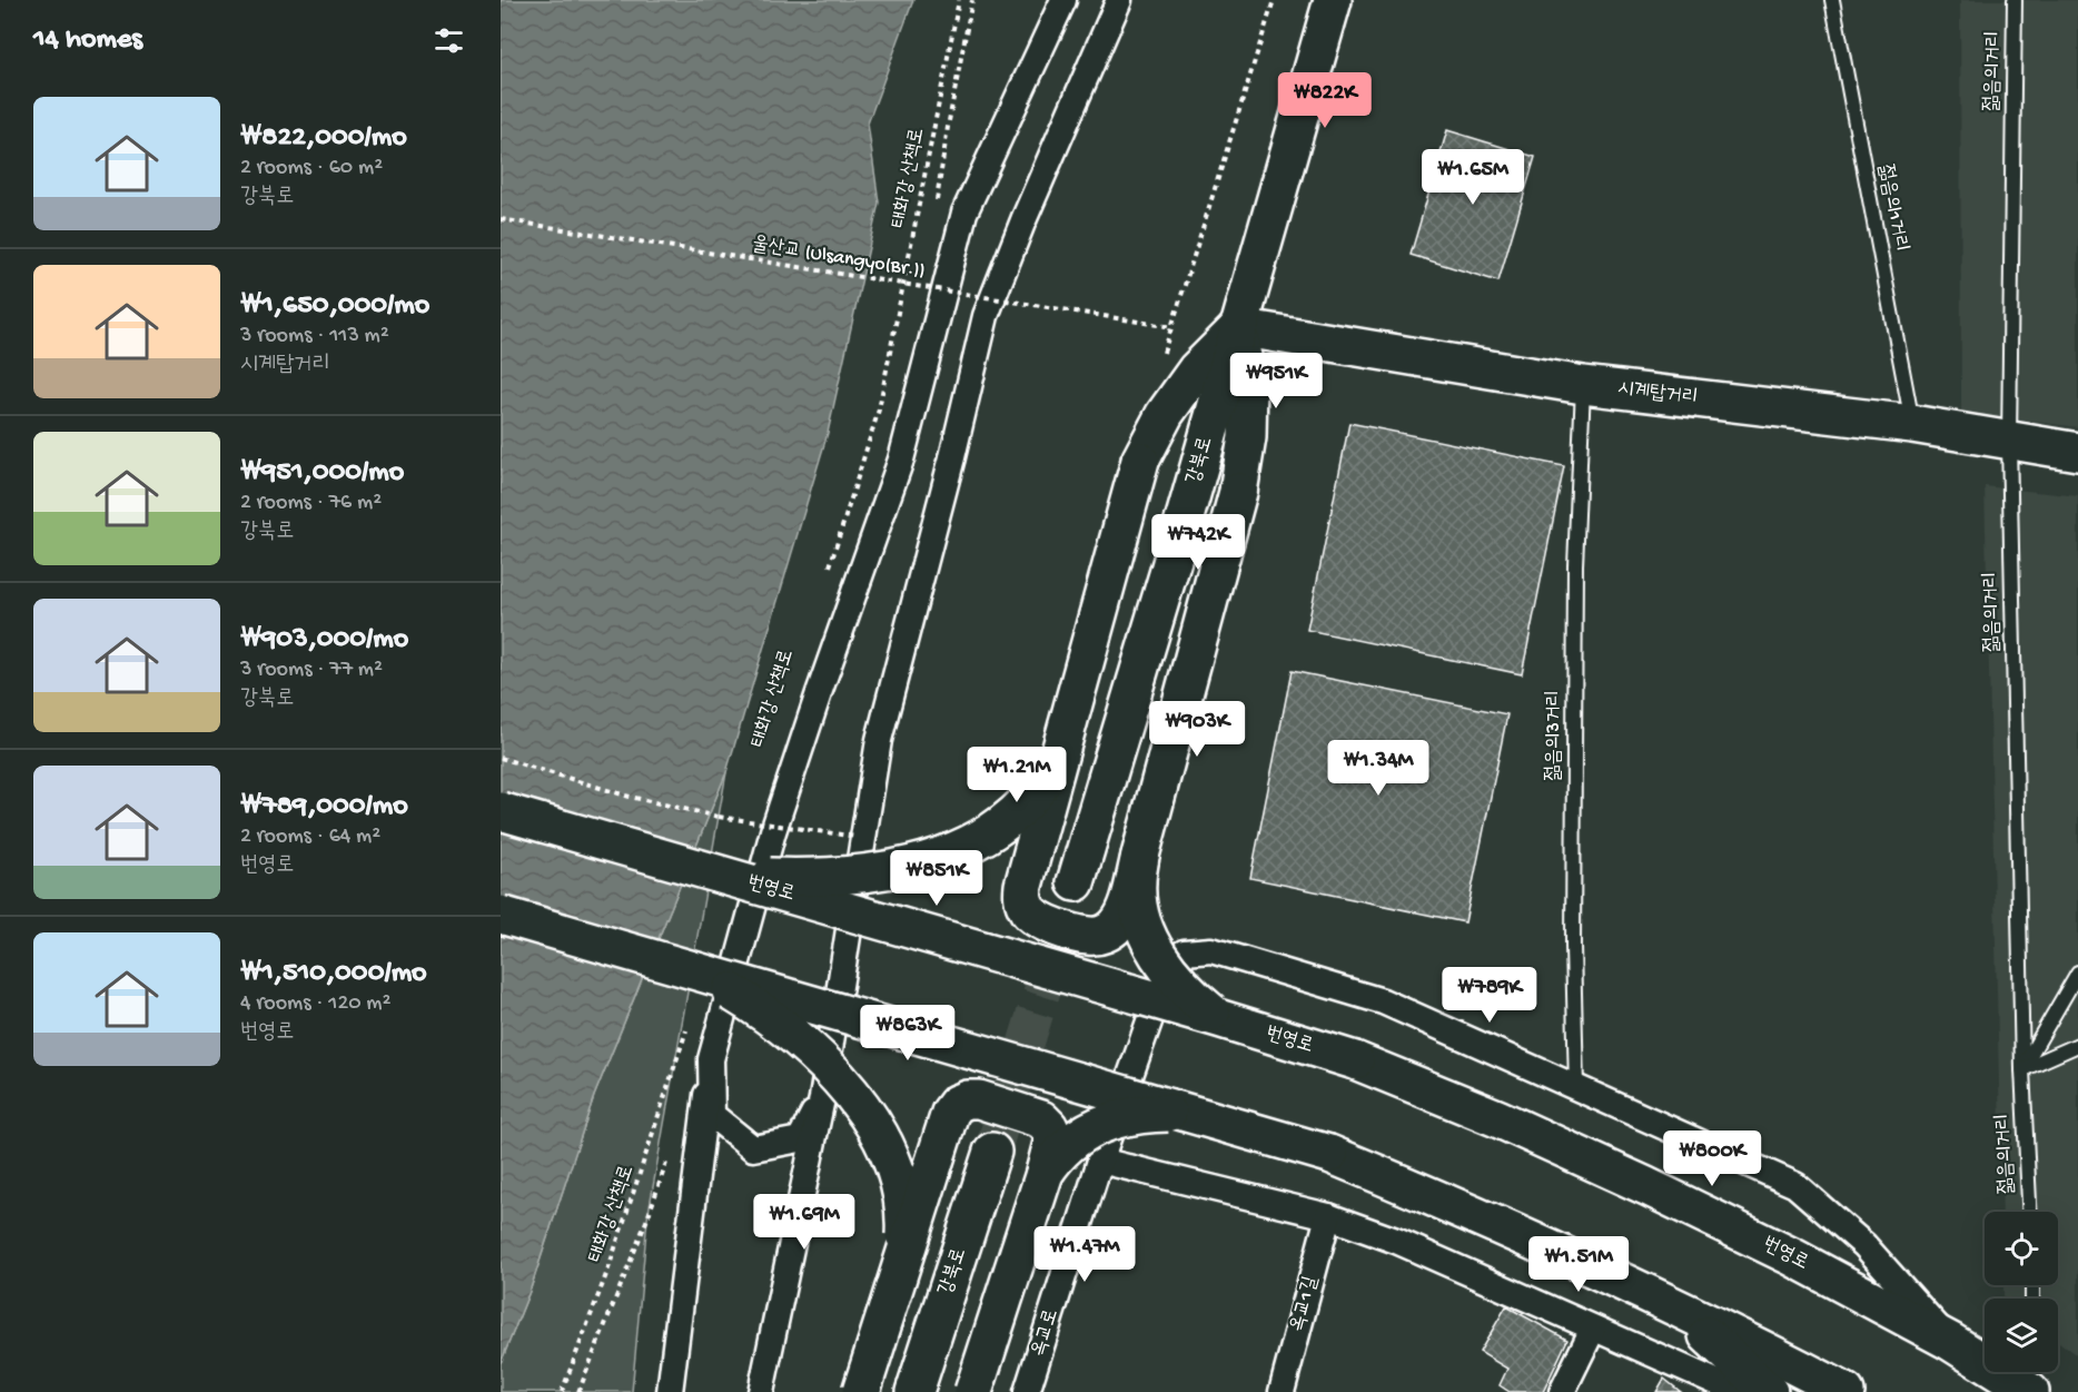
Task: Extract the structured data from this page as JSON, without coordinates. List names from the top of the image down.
{
  "streets": {
    "main road": ["시계탑거리", "강북로", "번영로"],
    "street": ["옥교1길", "옥교로"],
    "lane": ["젊음의거리", "젊음의1거리", "젊음의3거리"],
    "path": ["태화강 산책로", "울산교 (Ulsangyo(Br.))"]
  },
  "crossings": [
    ["젊음의거리", "시계탑거리"],
    ["젊음의1거리", "시계탑거리"],
    ["시계탑거리", "강북로"],
    ["시계탑거리", "젊음의3거리"],
    ["젊음의3거리", "옥교로"],
    ["번영로", "옥교로"]
  ],
  "page": {
    "heading": "14 homes",
    "price": [
      "₩822K",
      "₩1.65M",
      "₩951K",
      "₩742K",
      "₩903K",
      "₩1.34M",
      "₩1.21M",
      "₩851K",
      "₩789K",
      "₩863K",
      "₩800K",
      "₩1.69M",
      "₩1.47M",
      "₩1.51M"
    ],
    "list": [
      {
        "name": "₩822,000/mo",
        "note": "2 rooms · 60 m² · 강북로"
      },
      {
        "name": "₩1,650,000/mo",
        "note": "3 rooms · 113 m² · 시계탑거리"
      },
      {
        "name": "₩951,000/mo",
        "note": "2 rooms · 76 m² · 강북로"
      },
      {
        "name": "₩903,000/mo",
        "note": "3 rooms · 77 m² · 강북로"
      },
      {
        "name": "₩789,000/mo",
        "note": "2 rooms · 64 m² · 번영로"
      },
      {
        "name": "₩1,510,000/mo",
        "note": "4 rooms · 120 m² · 번영로"
      }
    ]
  }
}
